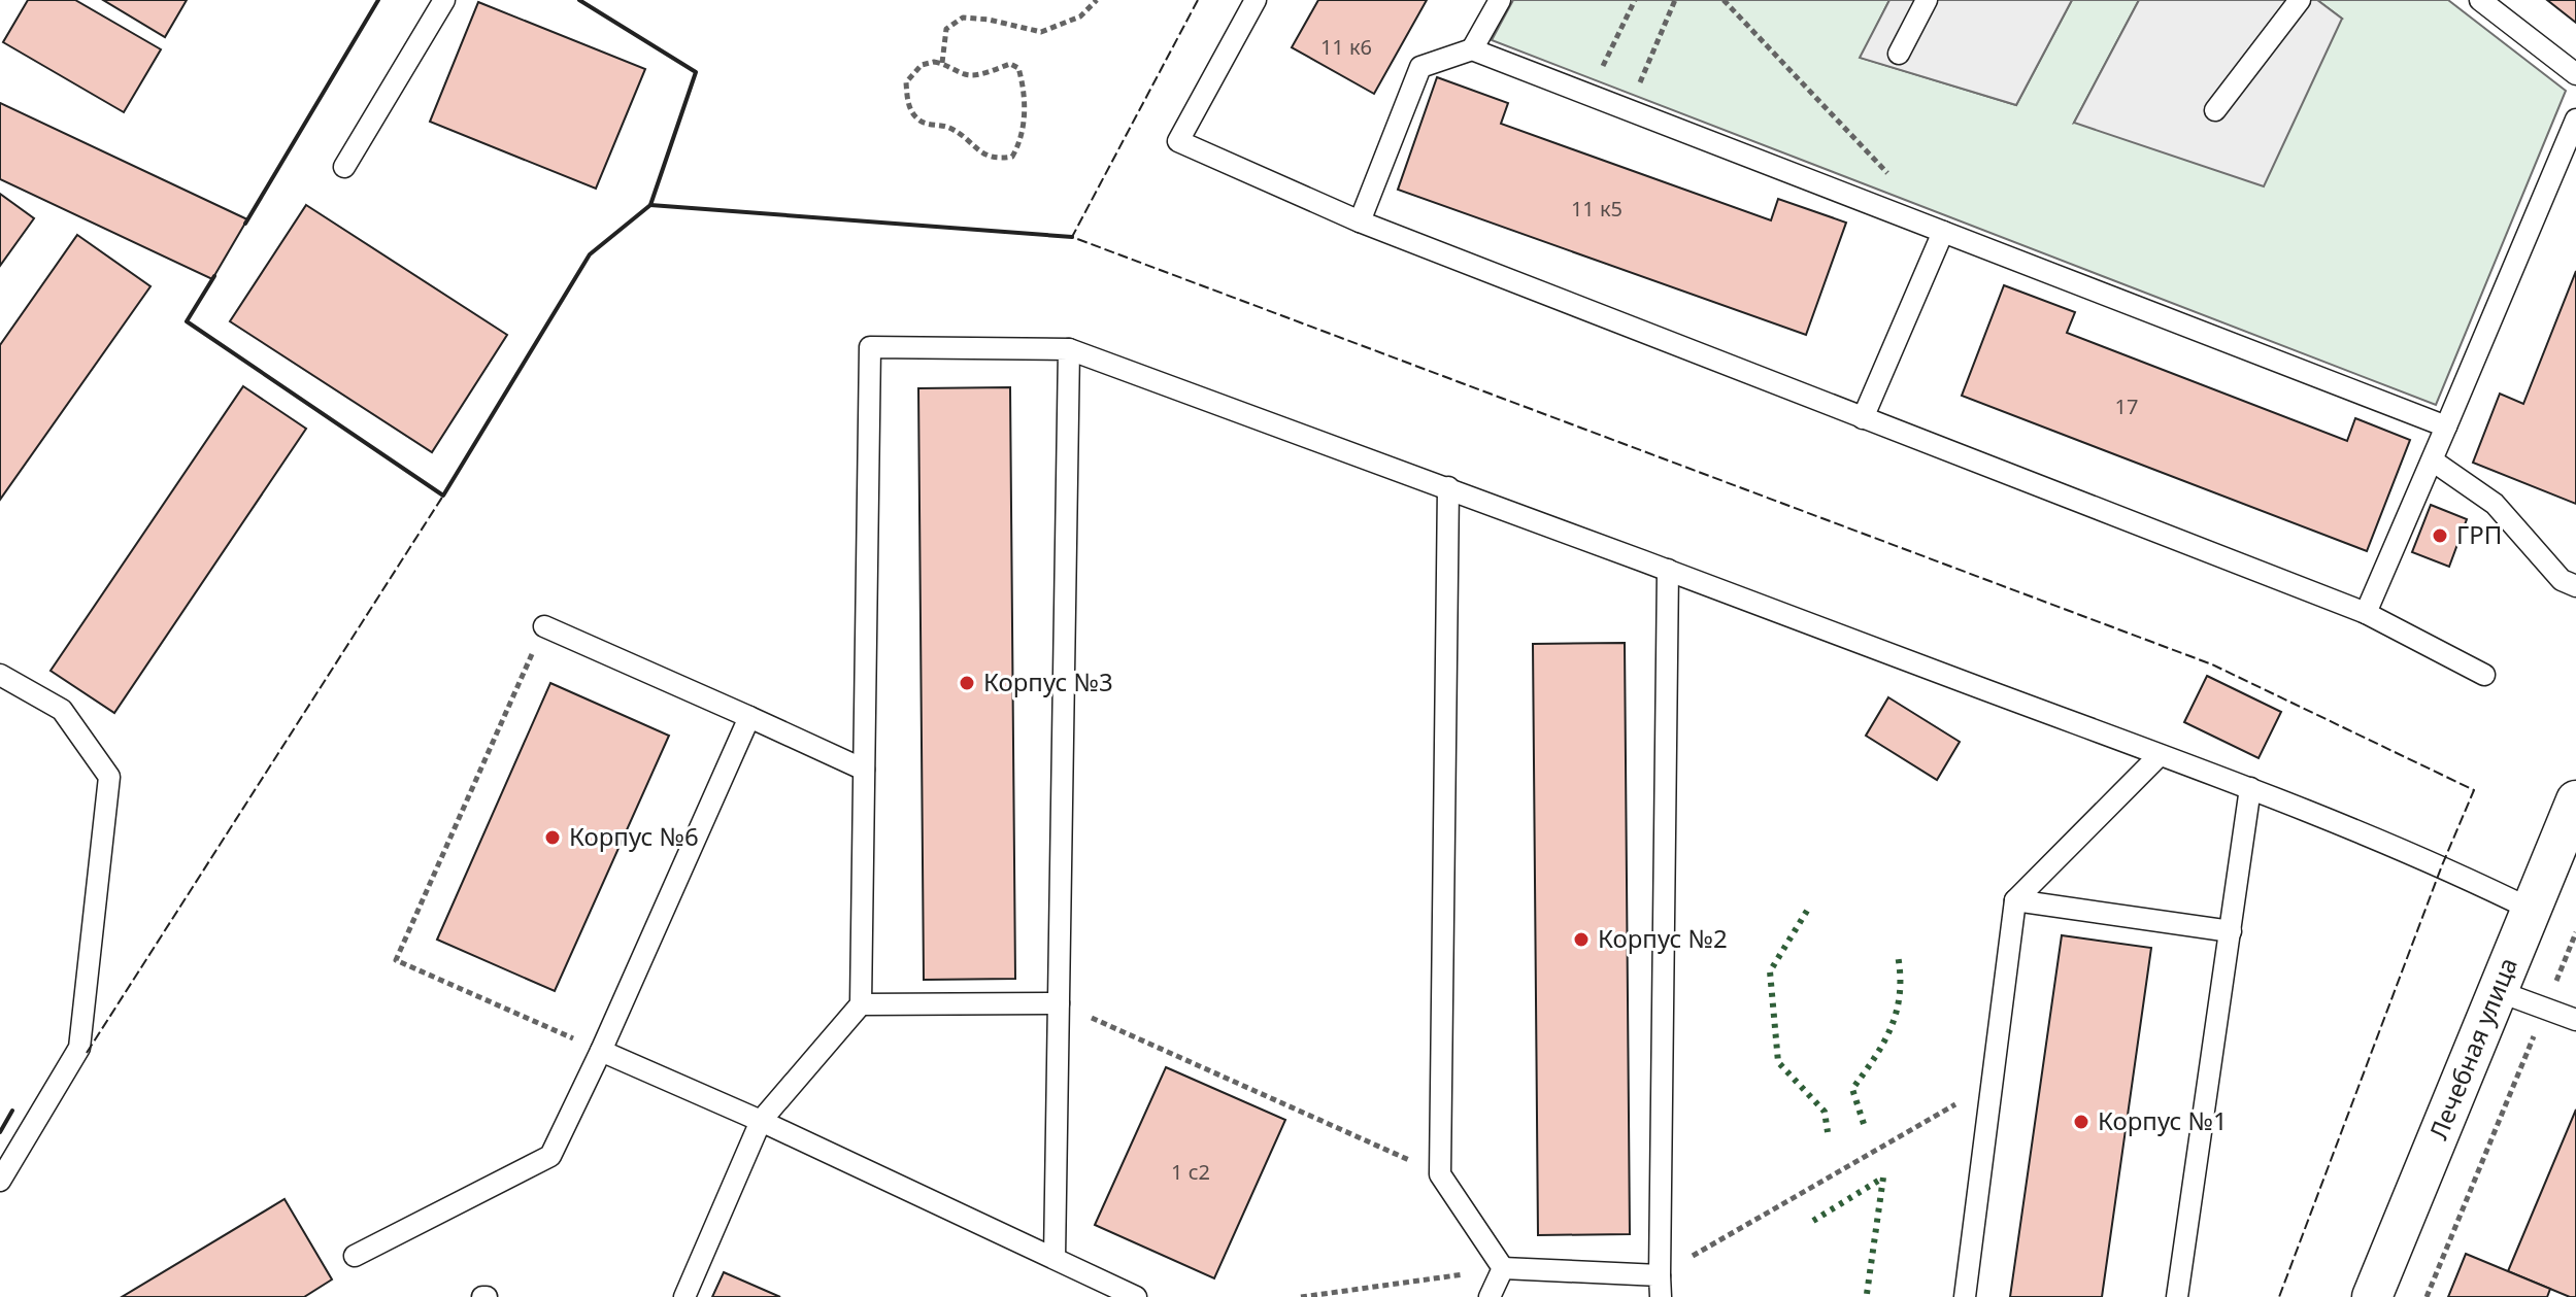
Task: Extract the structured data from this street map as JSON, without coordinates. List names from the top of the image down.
{
  "streets": {
    "street": ["Лечебная улица"]
  },
  "places": [
    "ГРП",
    "Корпус №3",
    "Корпус №6",
    "Корпус №2",
    "Корпус №1"
  ],
  "house_numbers": [
    "11 к6",
    "11 к5",
    "17",
    "1 с2"
  ]
}
